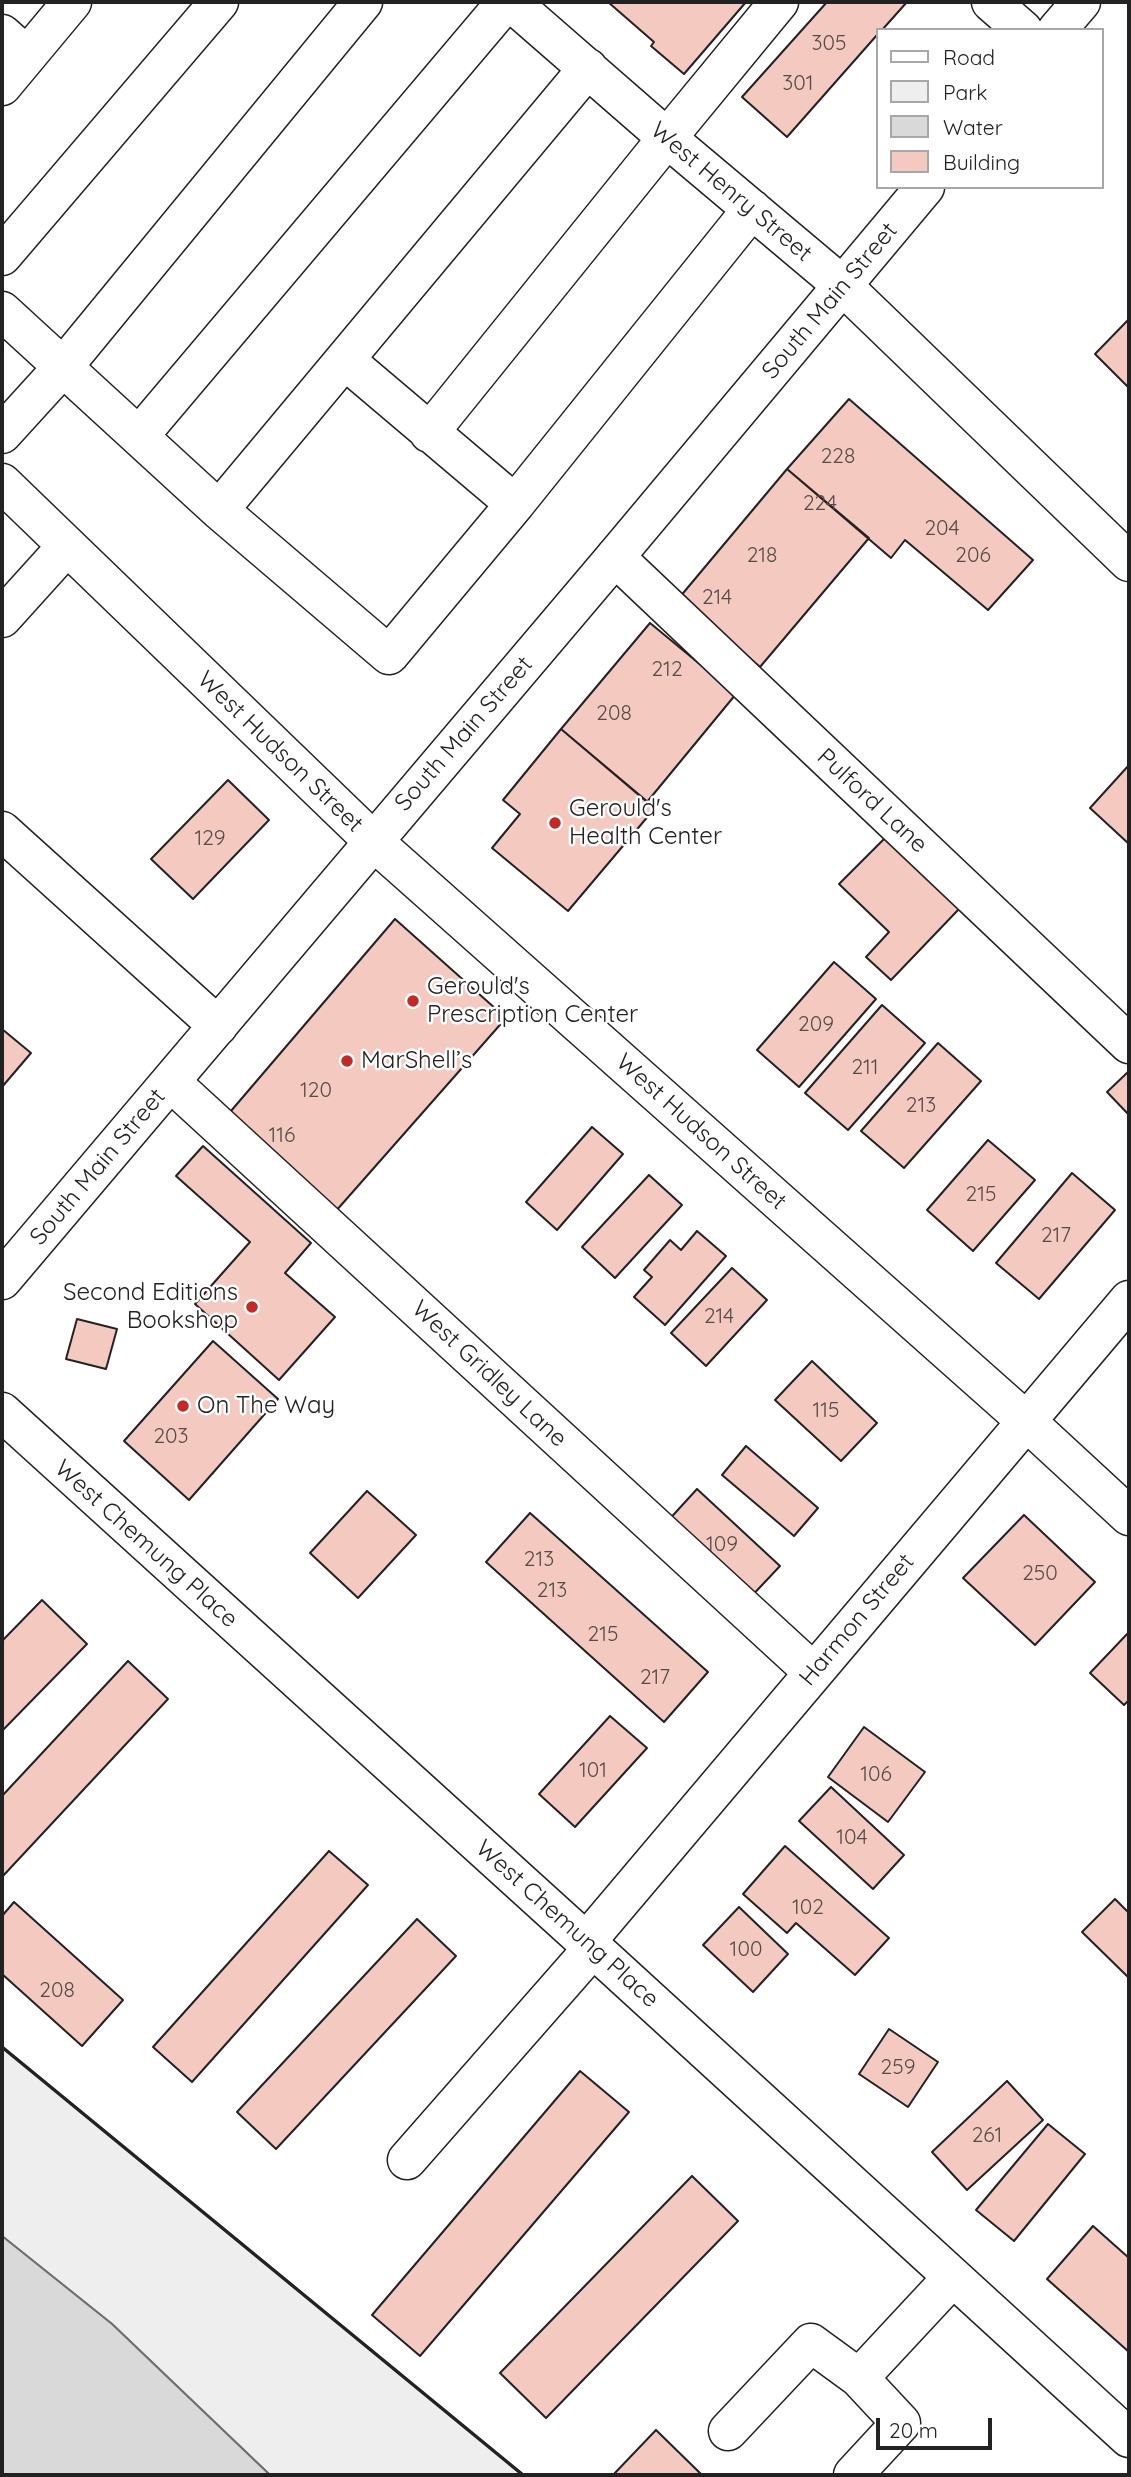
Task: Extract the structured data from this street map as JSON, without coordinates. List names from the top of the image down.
{
  "streets": {
    "street": [
      "West Henry Street",
      "South Main Street",
      "West Hudson Street",
      "Pulford Lane",
      "West Gridley Lane",
      "West Chemung Place",
      "Harmon Street"
    ]
  },
  "crossings": [
    ["West Henry Street", "South Main Street"],
    ["South Main Street", "West Hudson Street"],
    ["South Main Street", "Pulford Lane"],
    ["South Main Street", "West Gridley Lane"],
    ["West Hudson Street", "Harmon Street"],
    ["West Gridley Lane", "Harmon Street"],
    ["West Chemung Place", "Harmon Street"]
  ],
  "places": [
    "Gerould's Health Center",
    "Gerould's Prescription Center",
    "MarShell’s",
    "Second Editions Bookshop",
    "On The Way"
  ],
  "house_numbers": [
    "305",
    "301",
    "228",
    "224",
    "204",
    "218",
    "206",
    "214",
    "212",
    "208",
    "129",
    "209",
    "211",
    "120",
    "213",
    "116",
    "215",
    "217",
    "214",
    "115",
    "203",
    "109",
    "213",
    "250",
    "213",
    "215",
    "217",
    "101",
    "106",
    "104",
    "102",
    "100",
    "208",
    "259",
    "261"
  ],
  "legend": [
    "Road",
    "Park",
    "Water",
    "Building"
  ],
  "scale_bar": "20 m"
}
